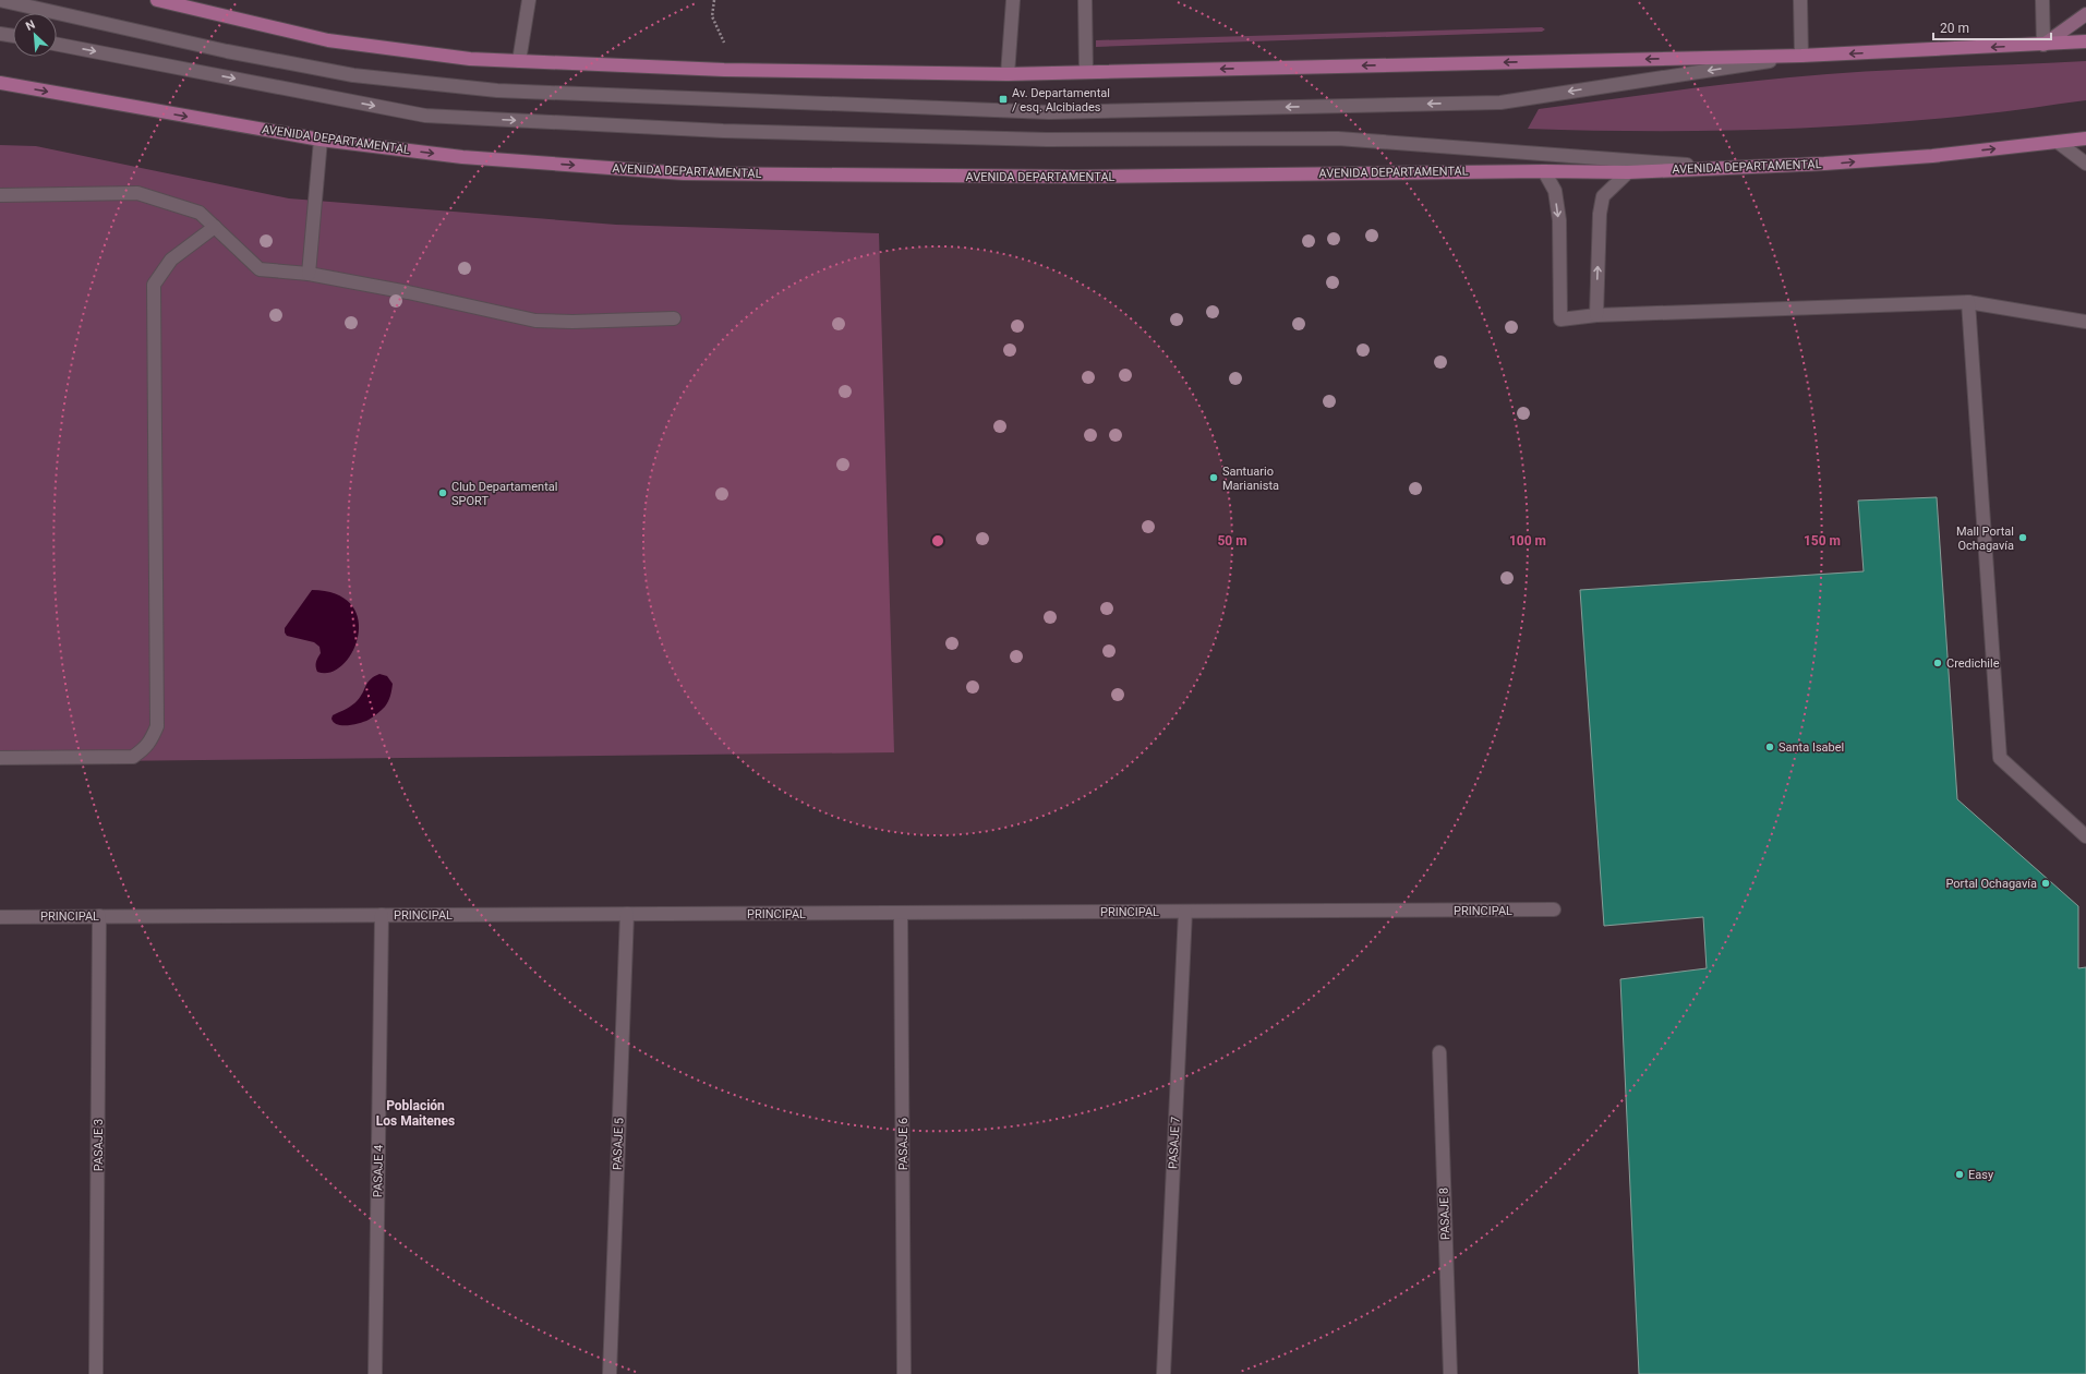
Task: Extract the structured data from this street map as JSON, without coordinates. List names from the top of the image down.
{
  "streets": {
    "main road": ["AVENIDA DEPARTAMENTAL"],
    "street": [
      "PRINCIPAL",
      "PASAJE 7",
      "PASAJE 5",
      "PASAJE 6",
      "PASAJE 3",
      "PASAJE 4",
      "PASAJE 8"
    ]
  },
  "crossings": [
    ["PRINCIPAL", "PASAJE 7"],
    ["PRINCIPAL", "PASAJE 5"],
    ["PRINCIPAL", "PASAJE 6"],
    ["PRINCIPAL", "PASAJE 3"],
    ["PRINCIPAL", "PASAJE 4"]
  ],
  "districts": ["Población Los Maitenes"],
  "places": {
    "transit": ["Av. Departamental / esq. Alcibiades"],
    "other": [
      "Santuario Marianista",
      "Club Departamental SPORT",
      "Mall Portal Ochagavía",
      "Credichile",
      "Santa Isabel",
      "Portal Ochagavía",
      "Easy"
    ]
  },
  "scale_bar": "20 m",
  "north": "top left",
  "rings": ["50 m", "100 m", "150 m"]
}
